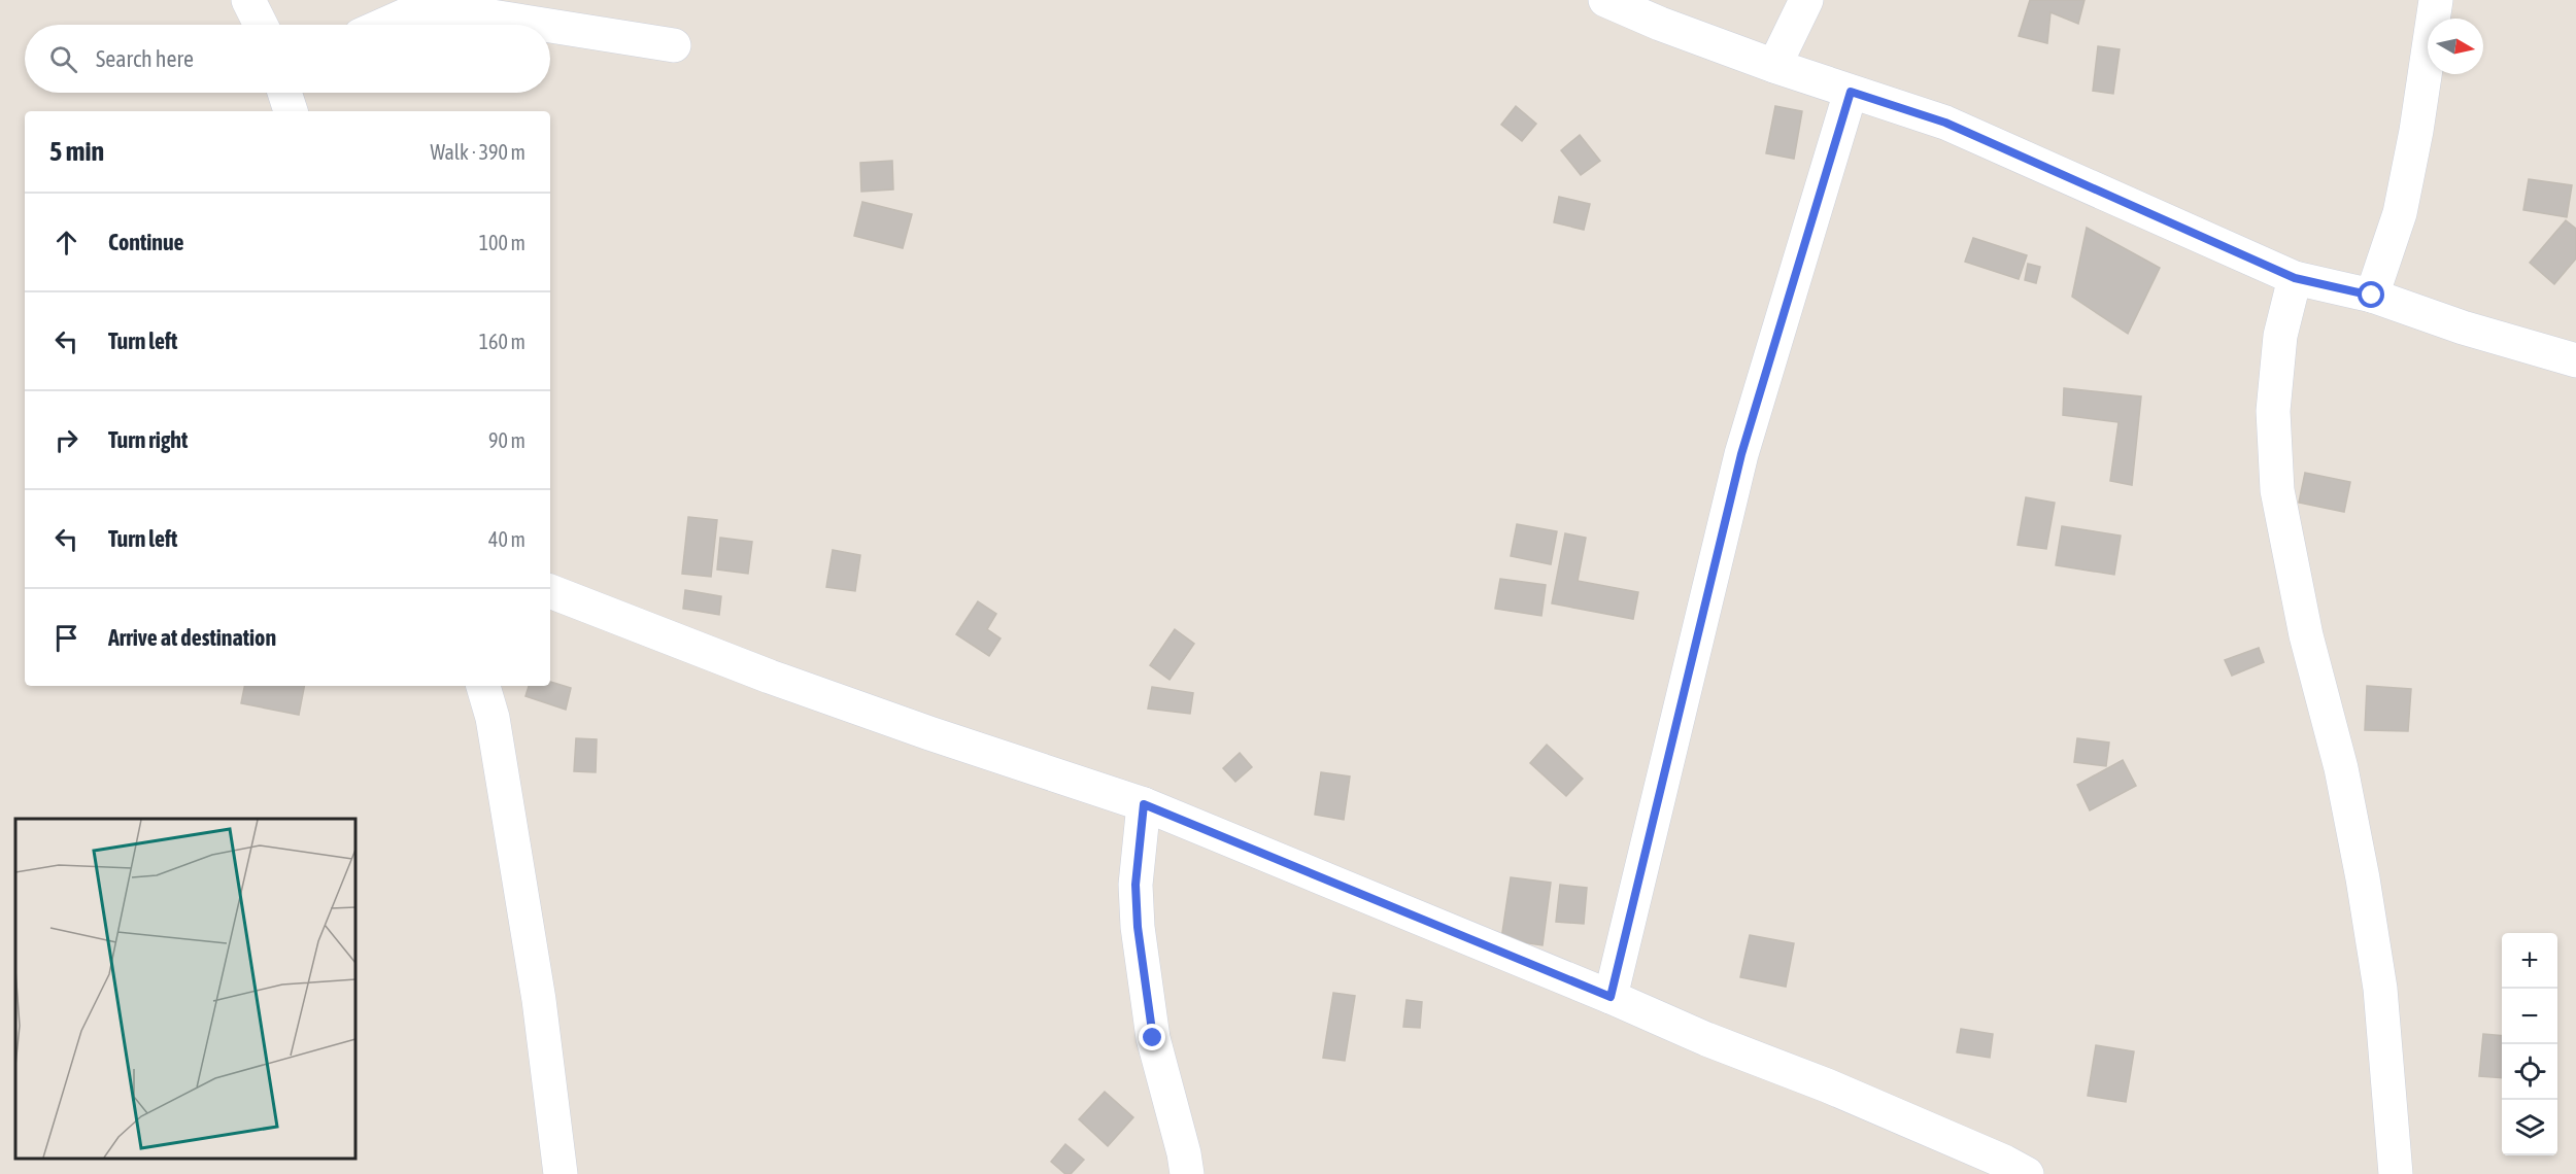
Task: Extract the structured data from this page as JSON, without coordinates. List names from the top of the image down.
{
  "north": "right",
  "page": {
    "search": "Search here",
    "heading": ["5 min", "Walk · 390 m"],
    "list": [
      ["Continue", "100 m"],
      ["Turn left", "160 m"],
      ["Turn right", "90 m"],
      ["Turn left", "40 m"],
      "Arrive at destination"
    ],
    "map_buttons": ["+", "−"]
  }
}
